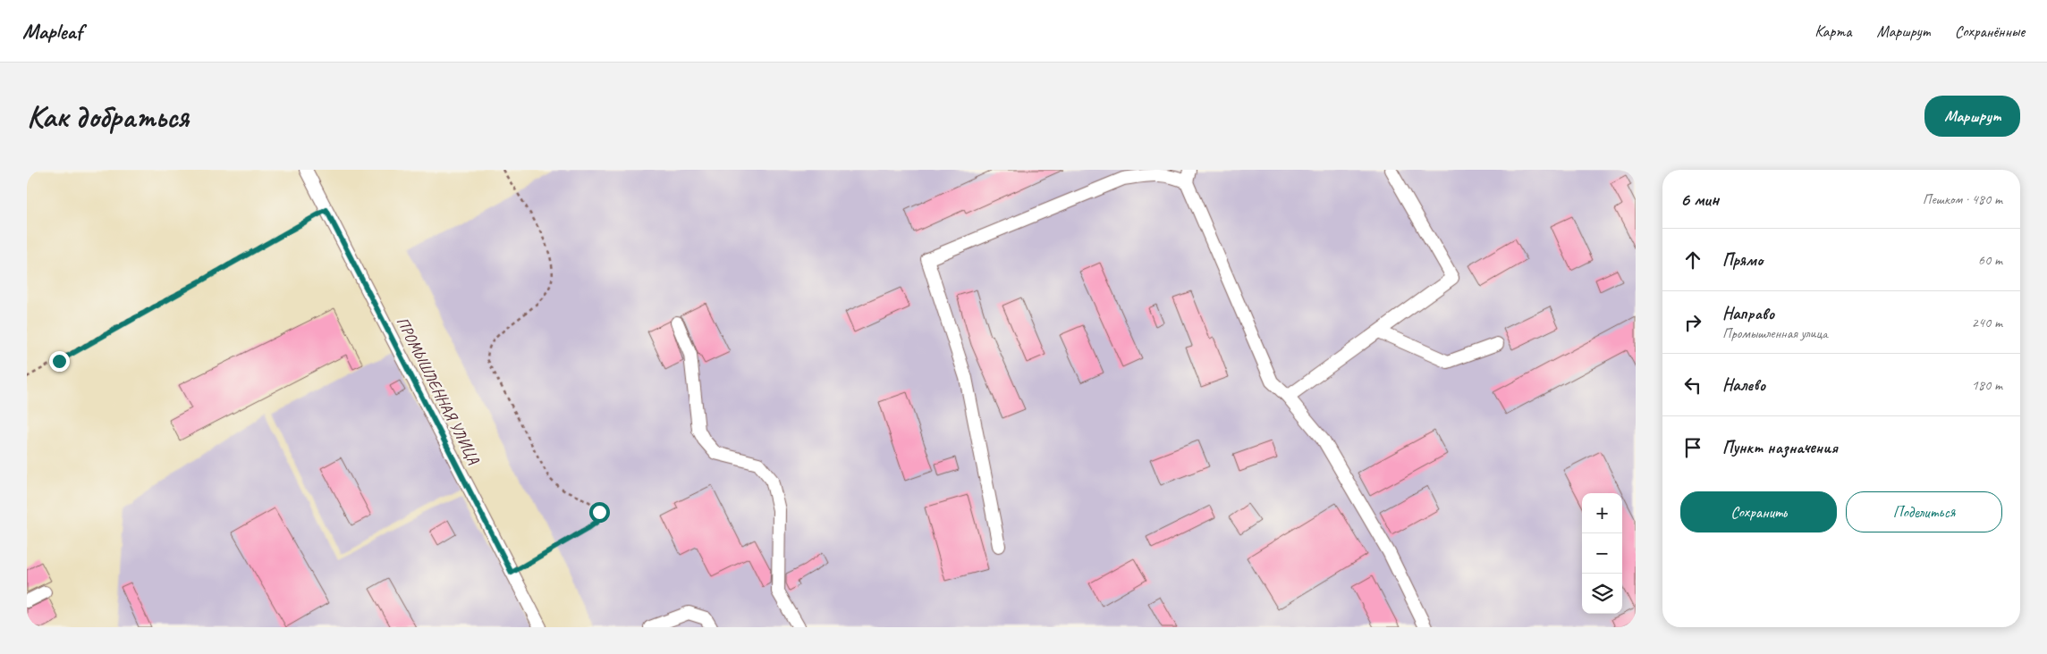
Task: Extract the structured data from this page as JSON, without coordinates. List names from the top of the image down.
{
  "streets": {
    "street": ["ПРОМЫШЛЕННАЯ УЛИЦА"]
  },
  "page": {
    "header": "Mapleaf",
    "nav": ["Карта", "Маршрут", "Сохранённые"],
    "buttons": [
      "Маршрут",
      ["Сохранить", "Поделиться"]
    ],
    "title": "Как добраться",
    "heading": ["6 мин", "Пешком · 480 m"],
    "list": [
      ["Прямо", "60 m"],
      ["Направо", "Промышленная улица", "240 m"],
      ["Налево", "180 m"],
      "Пункт назначения"
    ],
    "map_buttons": ["+", "−"]
  }
}
